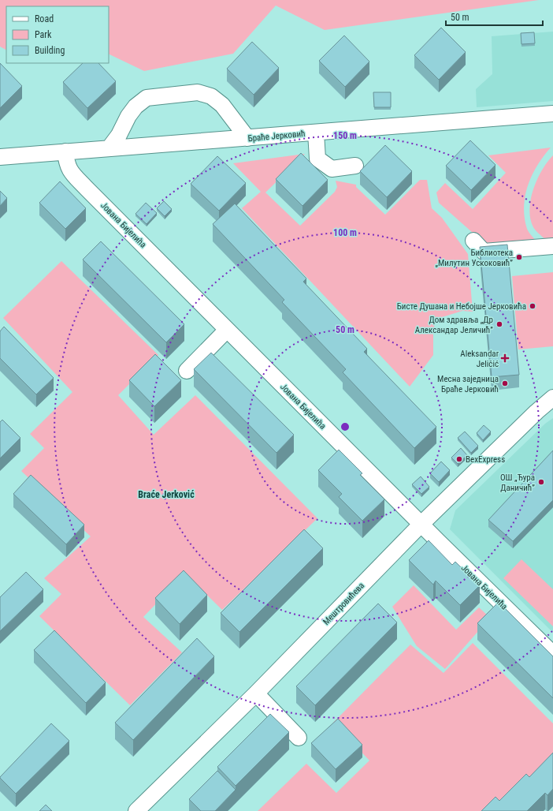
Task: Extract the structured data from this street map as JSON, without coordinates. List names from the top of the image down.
{
  "streets": {
    "street": ["Браће Јерковић", "Јована Бијелића", "Мештровићева"]
  },
  "crossings": [
    ["Браће Јерковић", "Јована Бијелића"],
    ["Јована Бијелића", "Мештровићева"]
  ],
  "districts": ["Braće Jerković"],
  "places": {
    "other": [
      "Библиотека „Милутин Ускоковић”",
      "Бисте Душана и Небојше Јерковића",
      "Дом здравља „Др Александар Јеличић”",
      "Месна заједница Браће Јерковић",
      "BexExpress",
      "ОШ „Ђура Даничић”"
    ],
    "health": ["Aleksandar Jeličić"]
  },
  "legend": ["Road", "Park", "Building"],
  "scale_bar": "50 m",
  "rings": ["150 m", "100 m", "50 m"]
}
